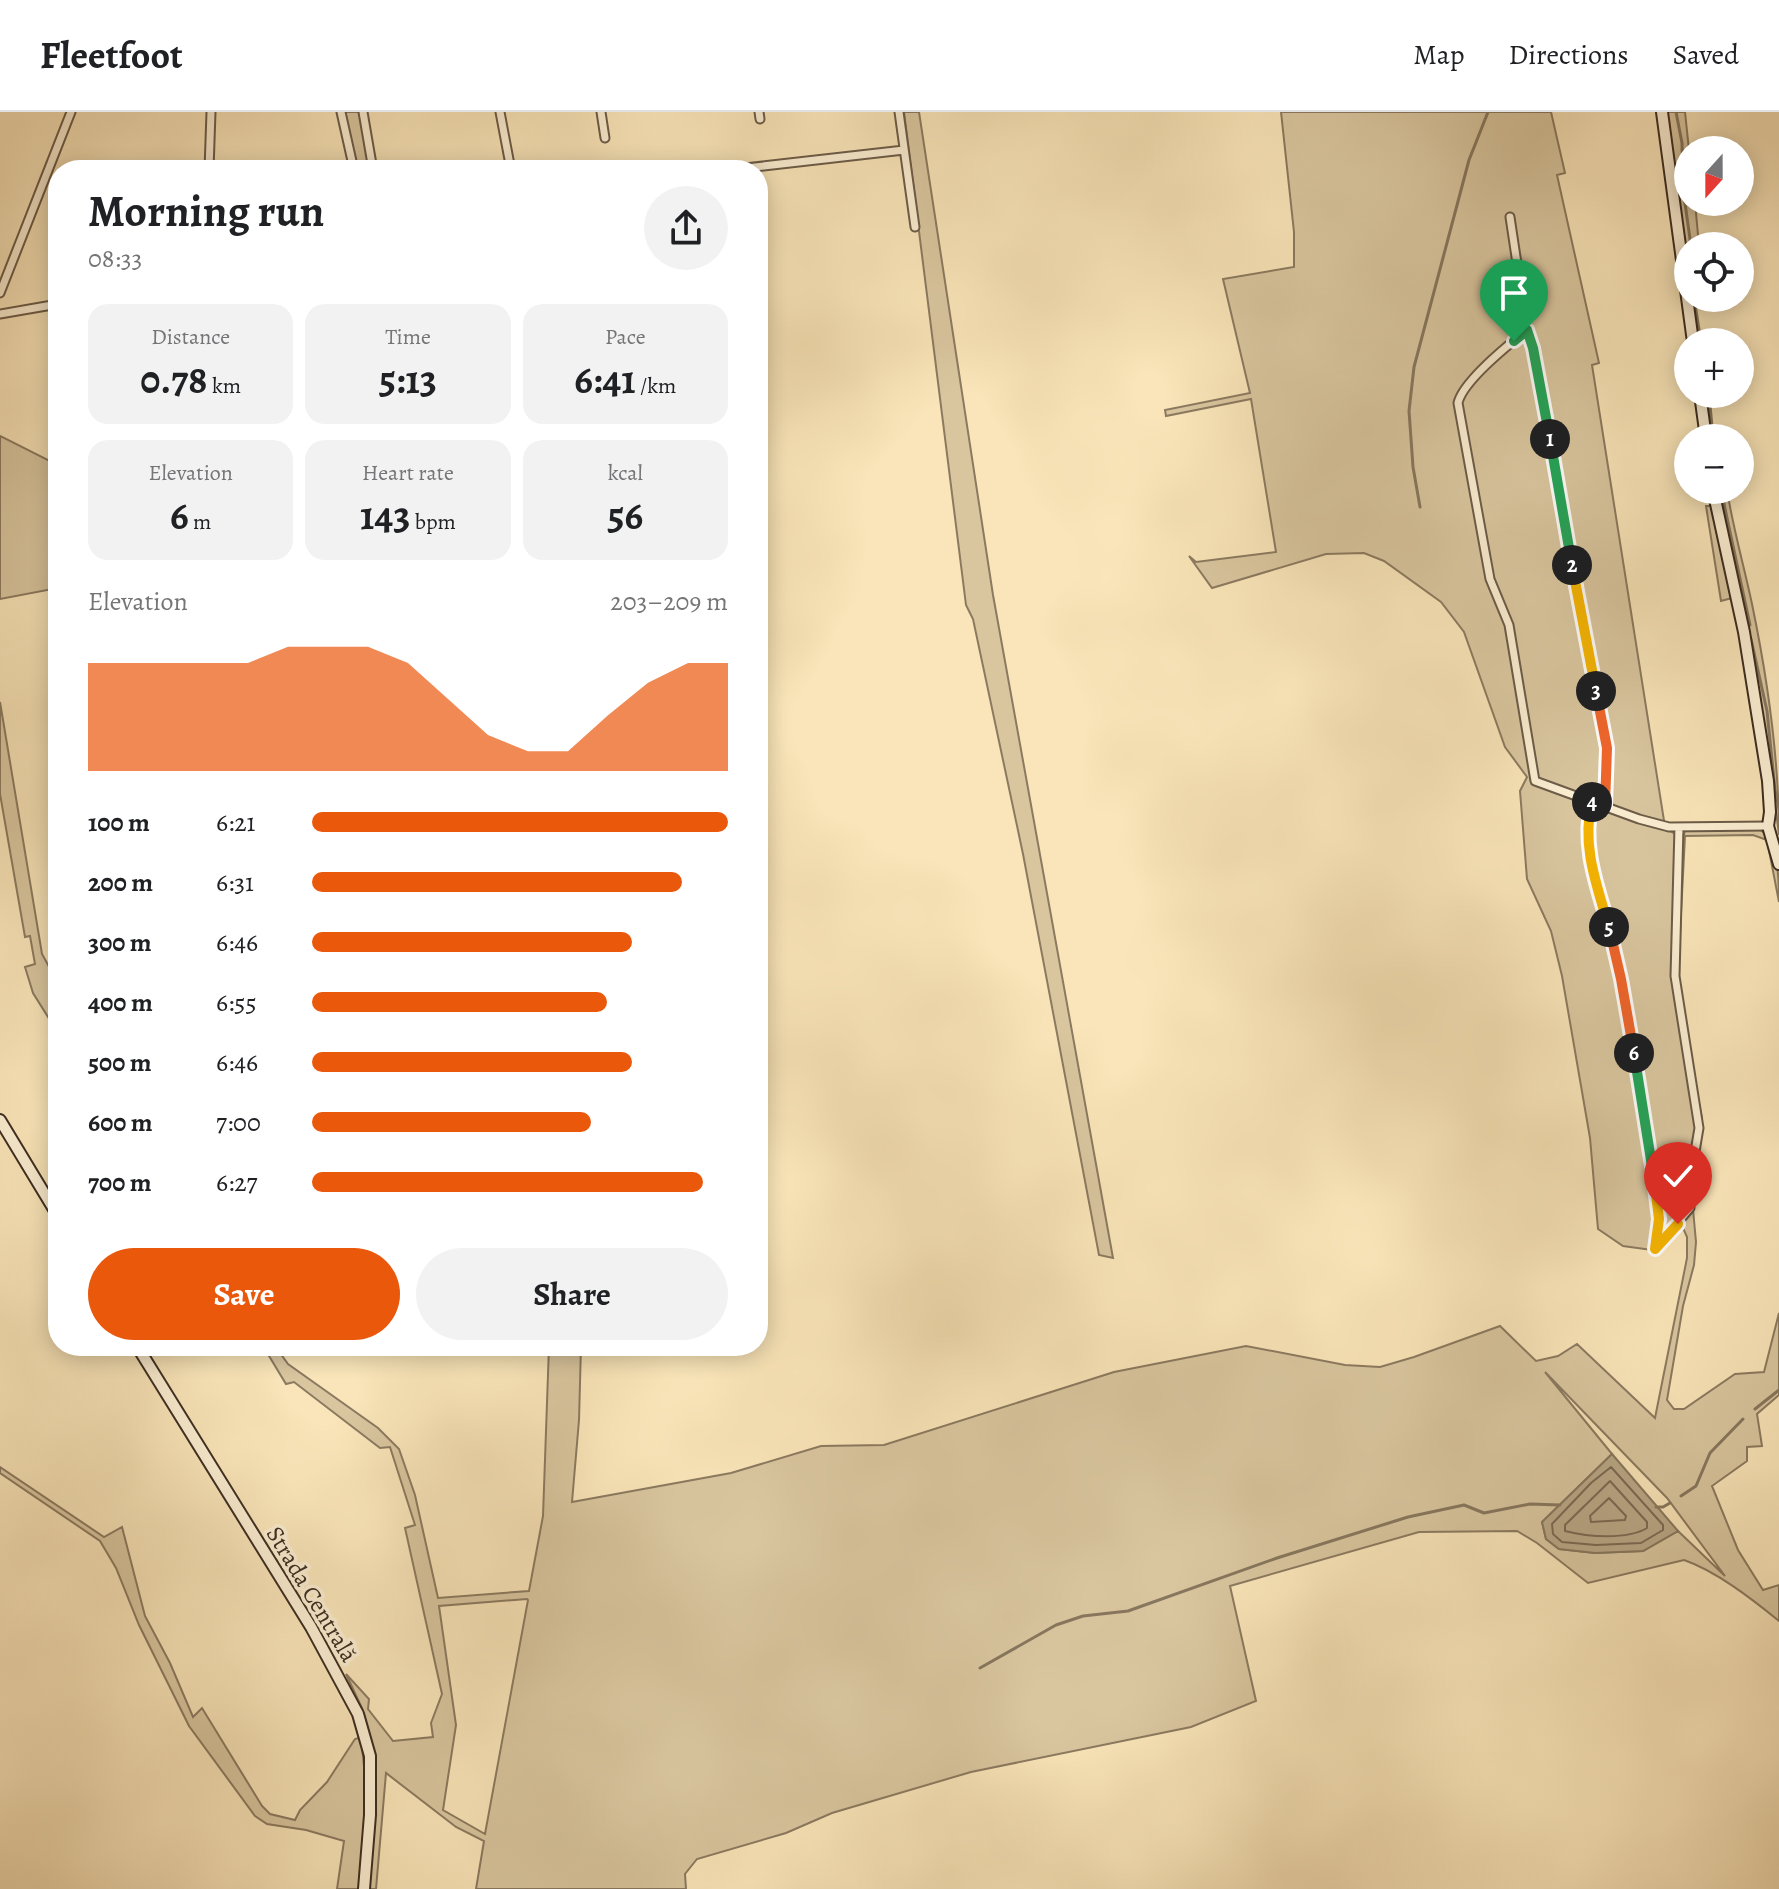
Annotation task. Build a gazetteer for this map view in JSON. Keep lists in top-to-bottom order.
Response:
{
  "streets": {
    "street": ["Strada Centrală"]
  },
  "north": "bottom",
  "page": {
    "header": "Fleetfoot",
    "nav": ["Map", "Directions", "Saved"],
    "map_buttons": ["+", "−"],
    "heading": ["Morning run", "08:33"],
    "stats": [
      ["Distance", "0.78 km"],
      ["Time", "5:13"],
      ["Pace", "6:41 /km"],
      ["Elevation", "6 m"],
      ["Heart rate", "143 bpm"],
      ["kcal", "56"]
    ],
    "pins": [
      "1",
      "2",
      "3",
      "4",
      "5",
      "6"
    ],
    "chart": ["Elevation", "203–209 m"],
    "list": [
      {
        "name": "100 m",
        "note": "6:21"
      },
      {
        "name": "200 m",
        "note": "6:31"
      },
      {
        "name": "300 m",
        "note": "6:46"
      },
      {
        "name": "400 m",
        "note": "6:55"
      },
      {
        "name": "500 m",
        "note": "6:46"
      },
      {
        "name": "600 m",
        "note": "7:00"
      },
      {
        "name": "700 m",
        "note": "6:27"
      }
    ],
    "buttons": ["Save", "Share"]
  }
}
